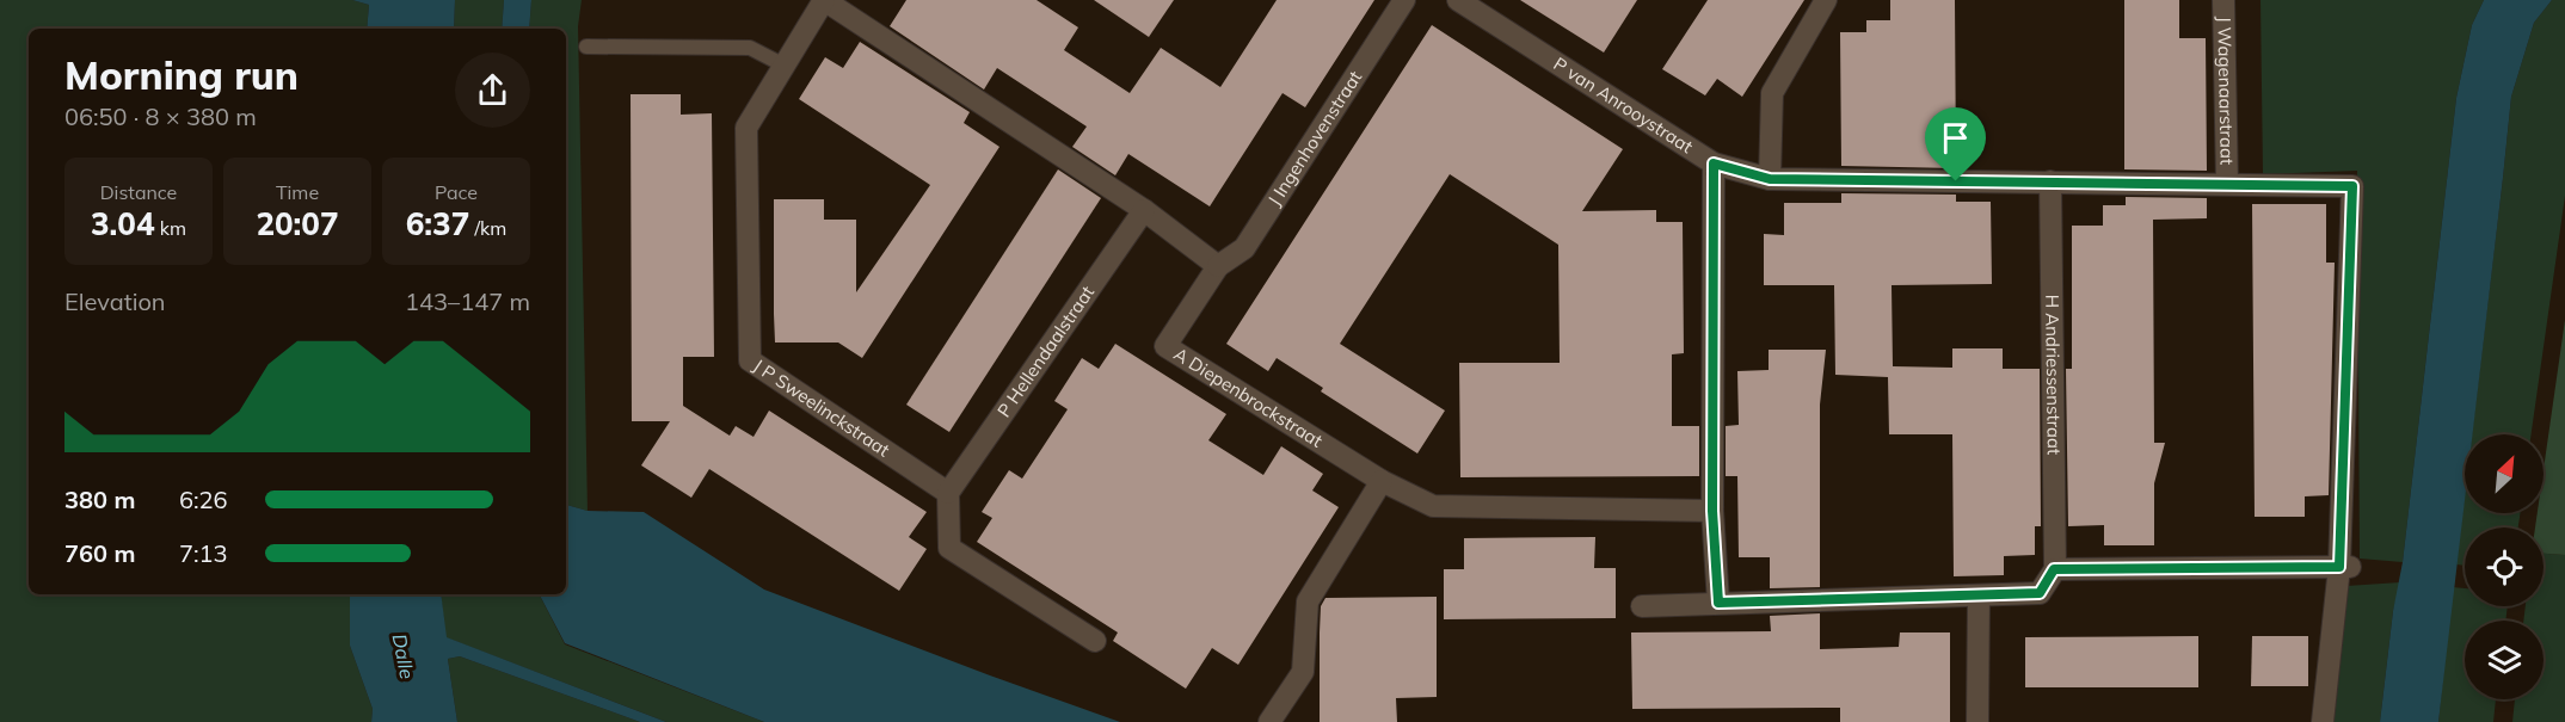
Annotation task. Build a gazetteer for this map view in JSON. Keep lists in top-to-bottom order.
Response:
{
  "streets": {
    "street": [
      "J Wagenaarstraat",
      "P van Anrooystraat",
      "J Ingenhovenstraat",
      "P Hellendaalstraat",
      "H Andriessenstraat",
      "A Diepenbrockstraat",
      "J P Sweelinckstraat"
    ]
  },
  "crossings": [
    ["J Wagenaarstraat", "P van Anrooystraat"],
    ["P van Anrooystraat", "H Andriessenstraat"],
    ["J Ingenhovenstraat", "A Diepenbrockstraat"],
    ["P Hellendaalstraat", "J P Sweelinckstraat"]
  ],
  "water": ["Dalle"],
  "north": "top right",
  "page": {
    "heading": ["Morning run", "06:50 · 8 × 380 m"],
    "stats": [
      ["Distance", "3.04 km"],
      ["Time", "20:07"],
      ["Pace", "6:37 /km"]
    ],
    "chart": ["Elevation", "143–147 m"],
    "list": [
      {
        "name": "380 m",
        "note": "6:26"
      },
      {
        "name": "760 m",
        "note": "7:13"
      }
    ]
  }
}
